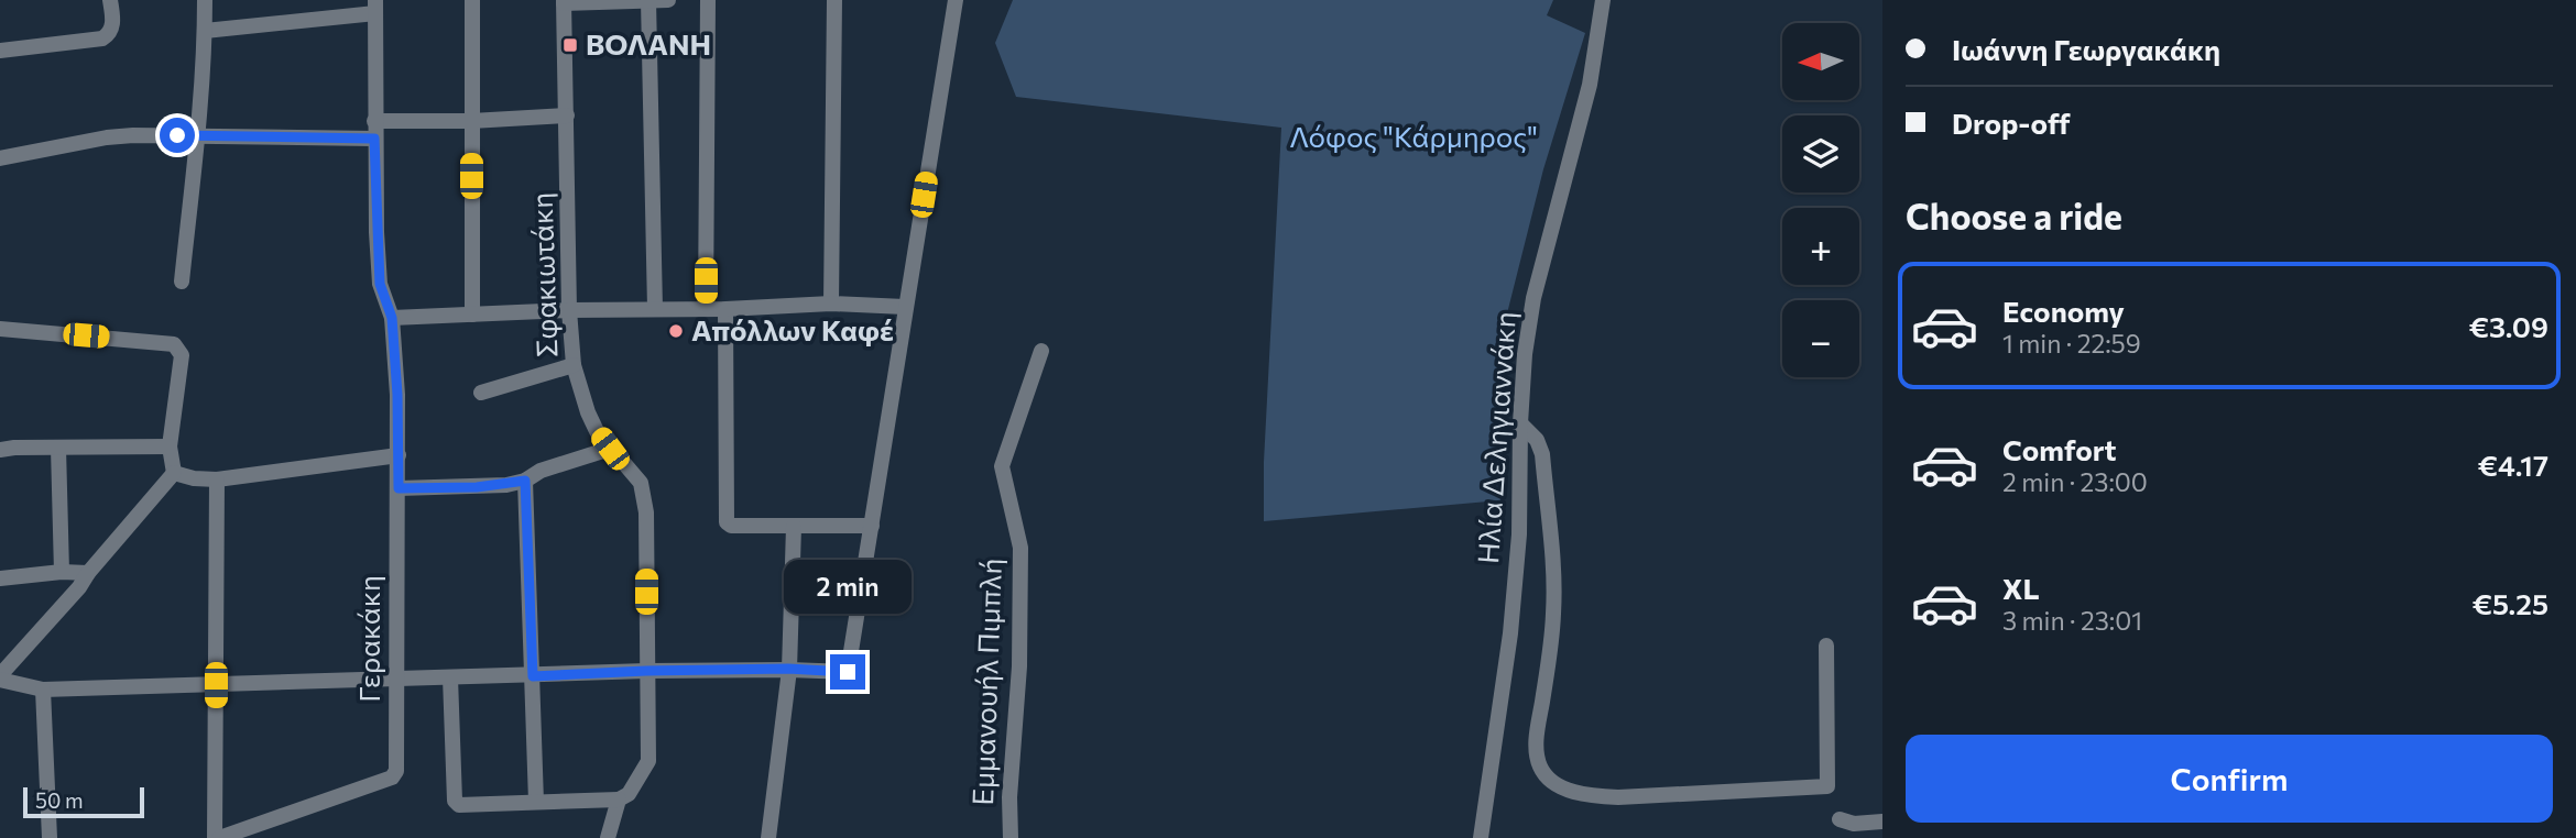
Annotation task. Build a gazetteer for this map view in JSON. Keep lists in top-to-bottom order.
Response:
{
  "streets": {
    "street": [
      "Σφακιωτάκη",
      "Ηλία Δεληγιαννάκη",
      "Γερακάκη",
      "Εµµανουήλ Πιµπλή"
    ]
  },
  "parks": ["Λόφος \"Κάρμηρος\""],
  "places": {
    "transit": ["ΒΟΛΑΝΗ"],
    "other": ["Απόλλων Καφέ"]
  },
  "scale_bar": "50 m",
  "north": "left",
  "page": {
    "banner": ["Ιωάννη Γεωργακάκη", "Drop-off"],
    "map_buttons": ["+", "−"],
    "heading": "Choose a ride",
    "list": [
      {
        "name": "Economy",
        "note": "1 min · 22:59",
        "value": "€3.09"
      },
      {
        "name": "Comfort",
        "note": "2 min · 23:00",
        "value": "€4.17"
      },
      {
        "name": "XL",
        "note": "3 min · 23:01",
        "value": "€5.25"
      }
    ],
    "bubble": "2 min",
    "buttons": "Confirm",
    "scale": "50 m"
  }
}
